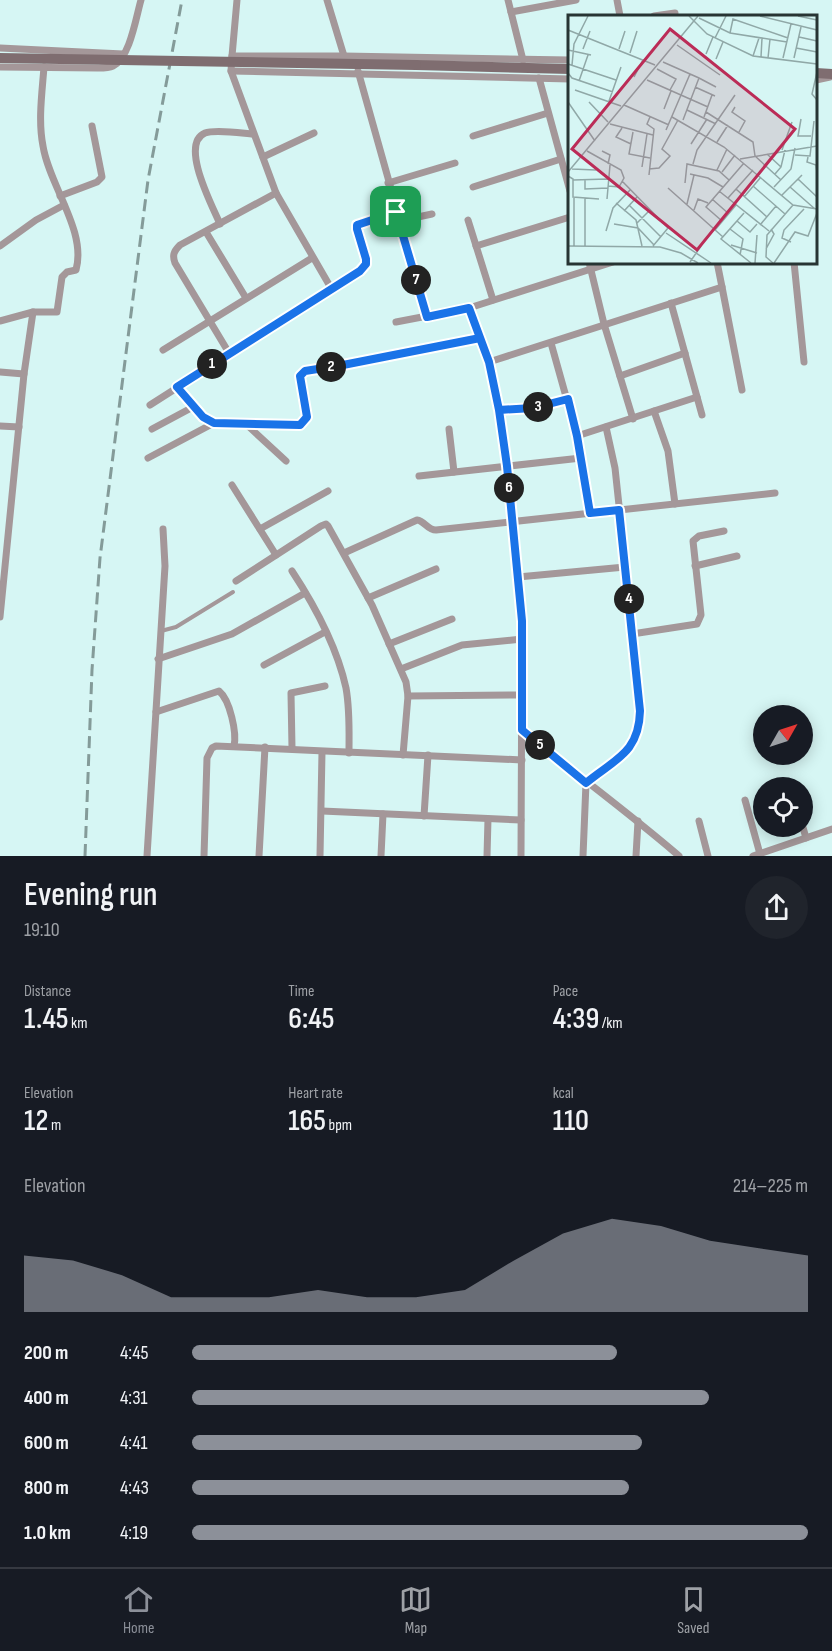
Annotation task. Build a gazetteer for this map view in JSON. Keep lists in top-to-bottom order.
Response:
{
  "north": "top right",
  "page": {
    "pins": [
      "7",
      "1",
      "2",
      "3",
      "6",
      "4",
      "5"
    ],
    "heading": ["Evening run", "19:10"],
    "stats": [
      ["Distance", "1.45 km"],
      ["Time", "6:45"],
      ["Pace", "4:39 /km"],
      ["Elevation", "12 m"],
      ["Heart rate", "165 bpm"],
      ["kcal", "110"]
    ],
    "chart": ["Elevation", "214–225 m"],
    "list": [
      {
        "name": "200 m",
        "note": "4:45"
      },
      {
        "name": "400 m",
        "note": "4:31"
      },
      {
        "name": "600 m",
        "note": "4:41"
      },
      {
        "name": "800 m",
        "note": "4:43"
      },
      {
        "name": "1.0 km",
        "note": "4:19"
      }
    ],
    "tabs": ["Home", "Map", "Saved"]
  }
}
